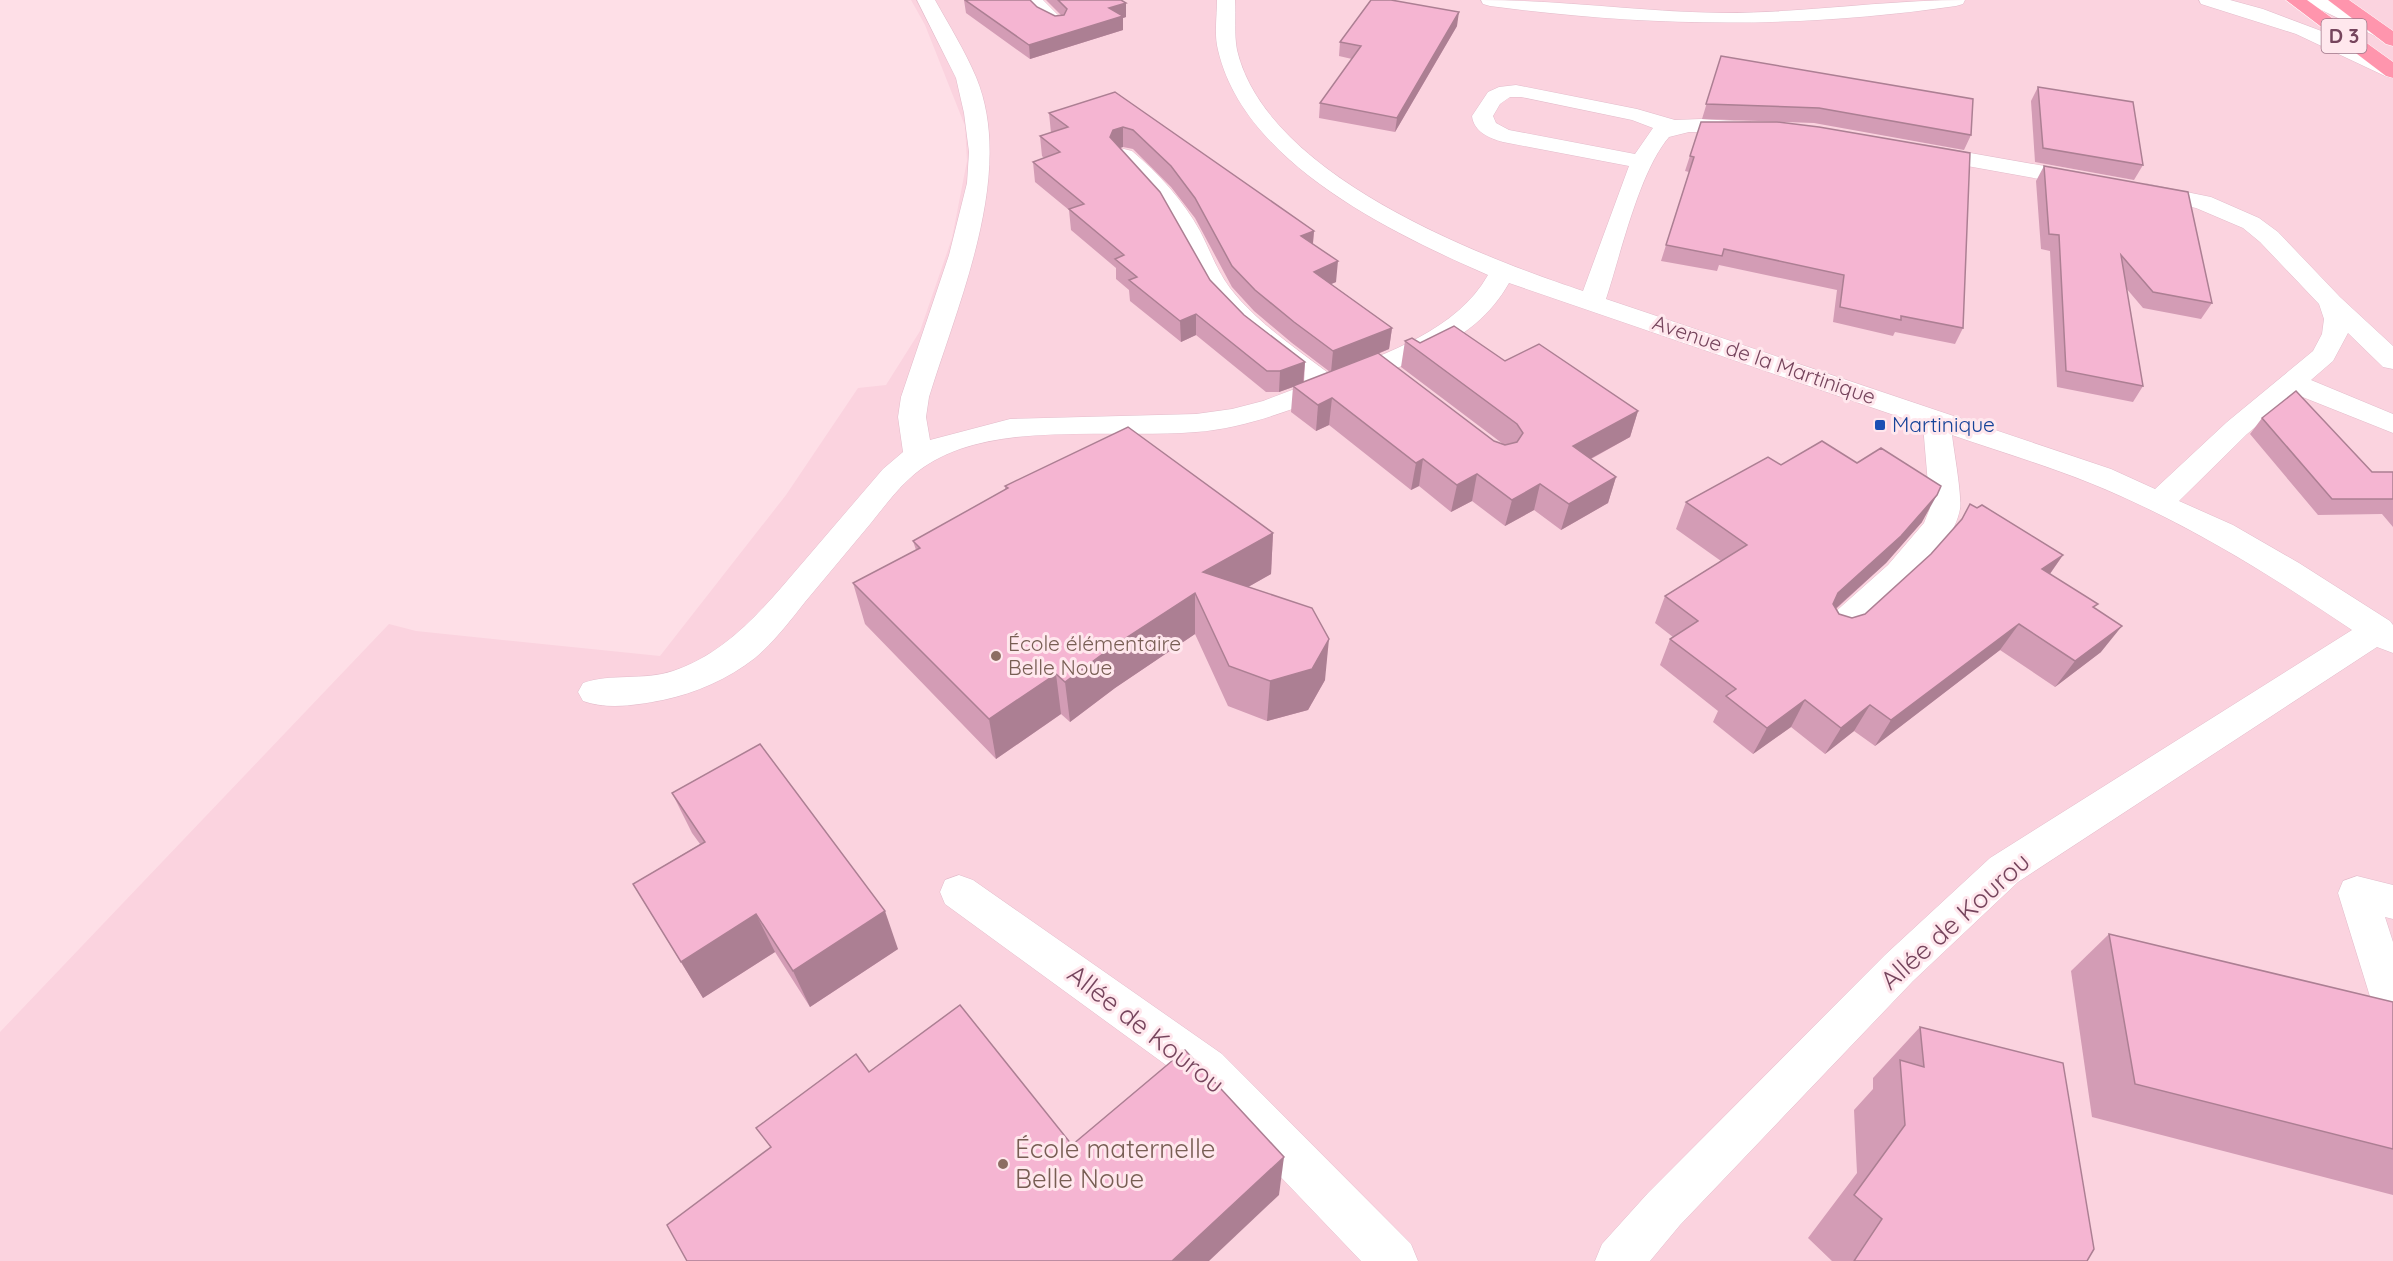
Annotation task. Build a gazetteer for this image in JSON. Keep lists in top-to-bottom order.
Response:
{
  "streets": {
    "main road": ["D 3"],
    "street": ["Avenue de la Martinique", "Allée de Kourou"]
  },
  "crossings": [
    ["Avenue de la Martinique", "Allée de Kourou"]
  ],
  "places": {
    "transit": ["Martinique"],
    "other": ["École élémentaire Belle Noue", "École maternelle Belle Noue"]
  }
}
